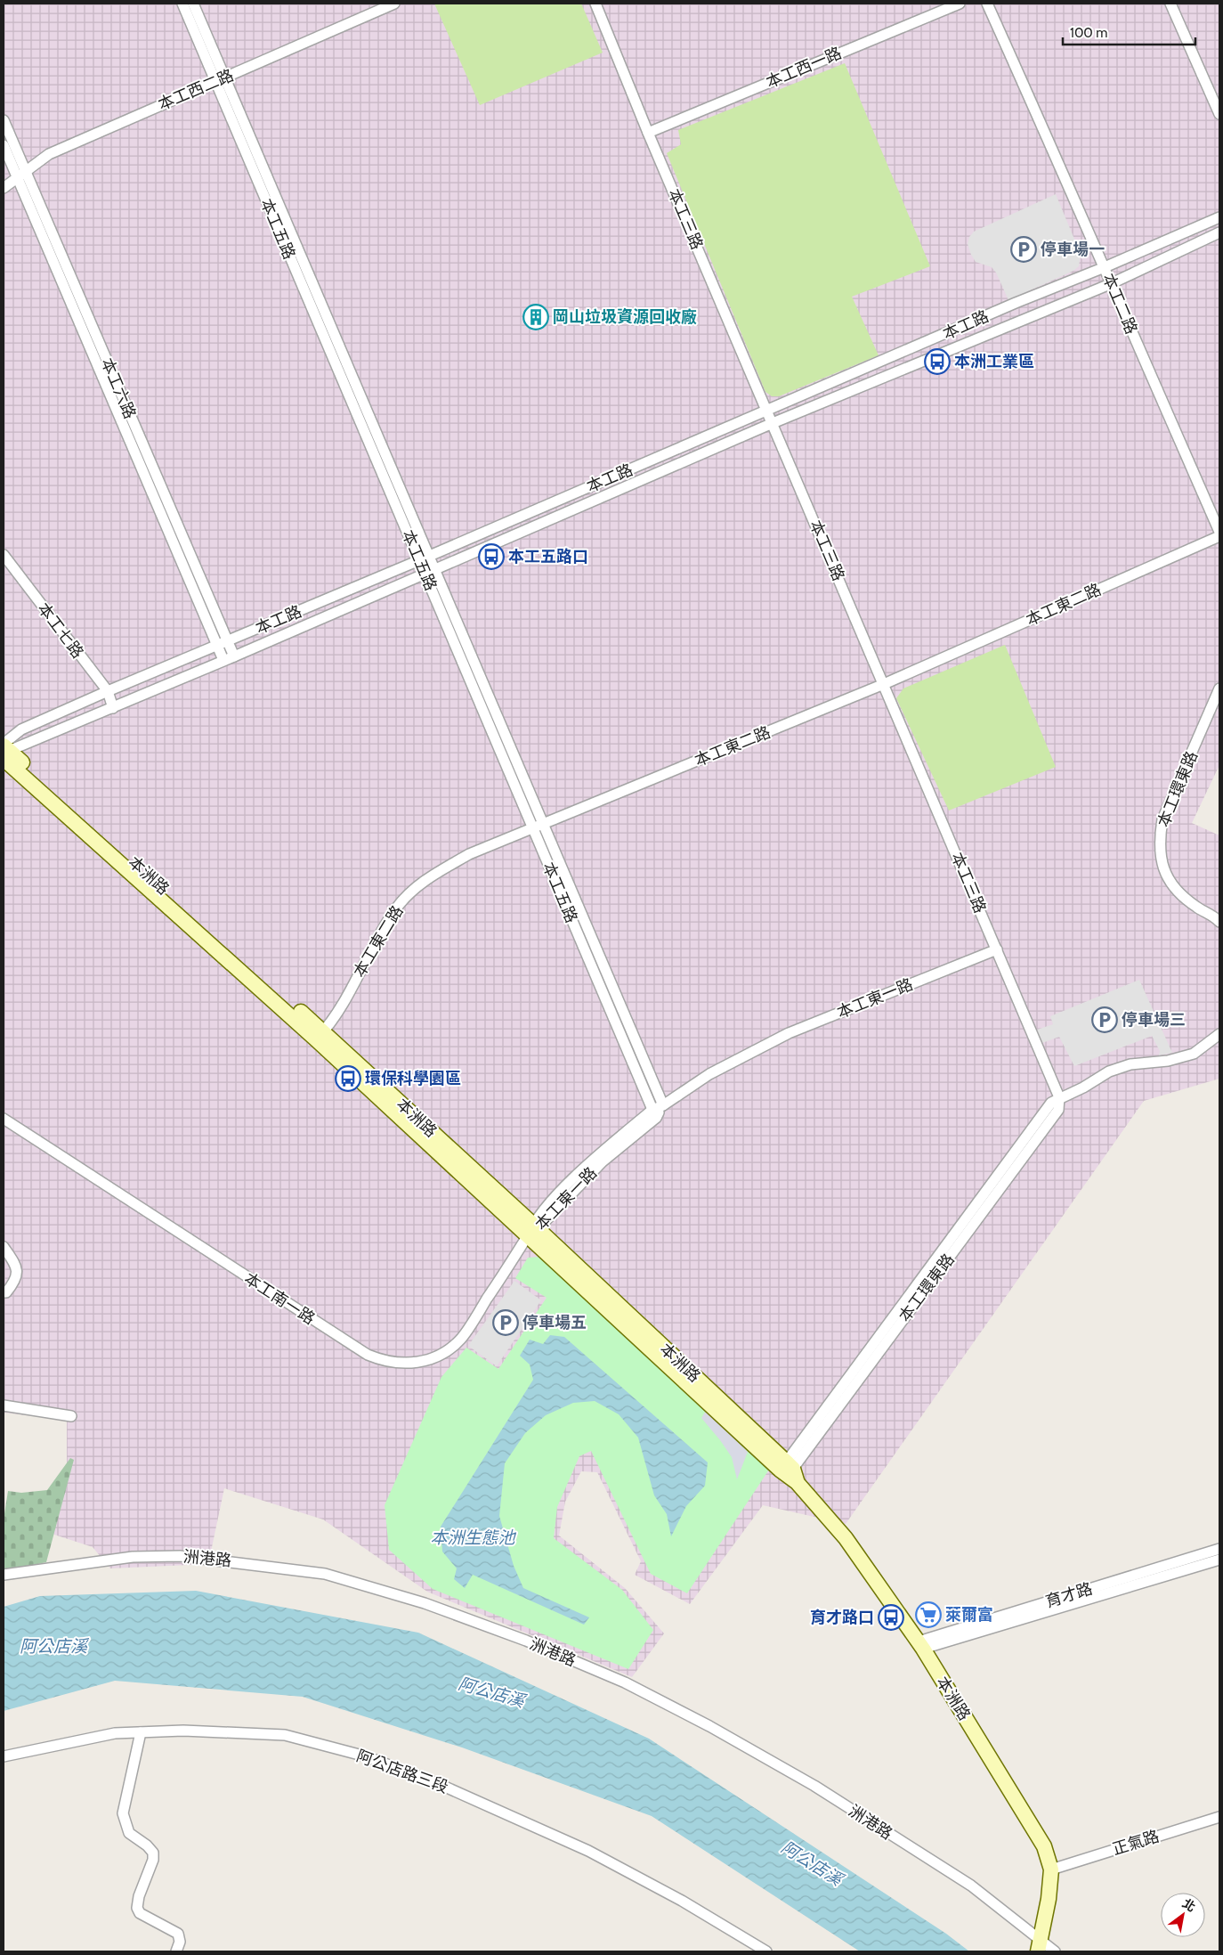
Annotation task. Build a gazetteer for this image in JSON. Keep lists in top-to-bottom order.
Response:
{
  "streets": {
    "main road": ["本洲路"],
    "street": [
      "本工西一路",
      "本工西二路",
      "本工三路",
      "本工五路",
      "本工二路",
      "本工路",
      "本工六路",
      "本工東二路",
      "本工七路",
      "本工環東路",
      "本工東一路",
      "本工南一路",
      "洲港路",
      "育才路",
      "阿公店路三段",
      "正氣路"
    ]
  },
  "crossings": [
    ["本工西一路", "本工三路"],
    ["本工西二路", "本工五路"],
    ["本工西二路", "本工六路"],
    ["本工三路", "本工路"],
    ["本工三路", "本工東二路"],
    ["本工三路", "本工環東路"],
    ["本工三路", "本工東一路"],
    ["本工五路", "本工路"],
    ["本工五路", "本工東二路"],
    ["本工五路", "本工東一路"],
    ["本工二路", "本工路"],
    ["本工路", "本工六路"],
    ["本工路", "本工七路"],
    ["本工路", "本洲路"],
    ["本工東二路", "本洲路"],
    ["本工環東路", "本洲路"],
    ["本洲路", "本工東一路"],
    ["本洲路", "本工南一路"],
    ["本洲路", "洲港路"],
    ["本洲路", "育才路"],
    ["本洲路", "正氣路"],
    ["本工東一路", "本工南一路"]
  ],
  "water": ["本洲生態池", "阿公店溪"],
  "places": {
    "parking": ["停車場一", "停車場三", "停車場五"],
    "building": ["岡山垃圾資源回收廠"],
    "bus stop": [
      "本洲工業區",
      "本工五路口",
      "環保科學園區",
      "育才路口"
    ],
    "supermarket": ["萊爾富"]
  },
  "scale_bar": "100 m",
  "north": "top right"
}
